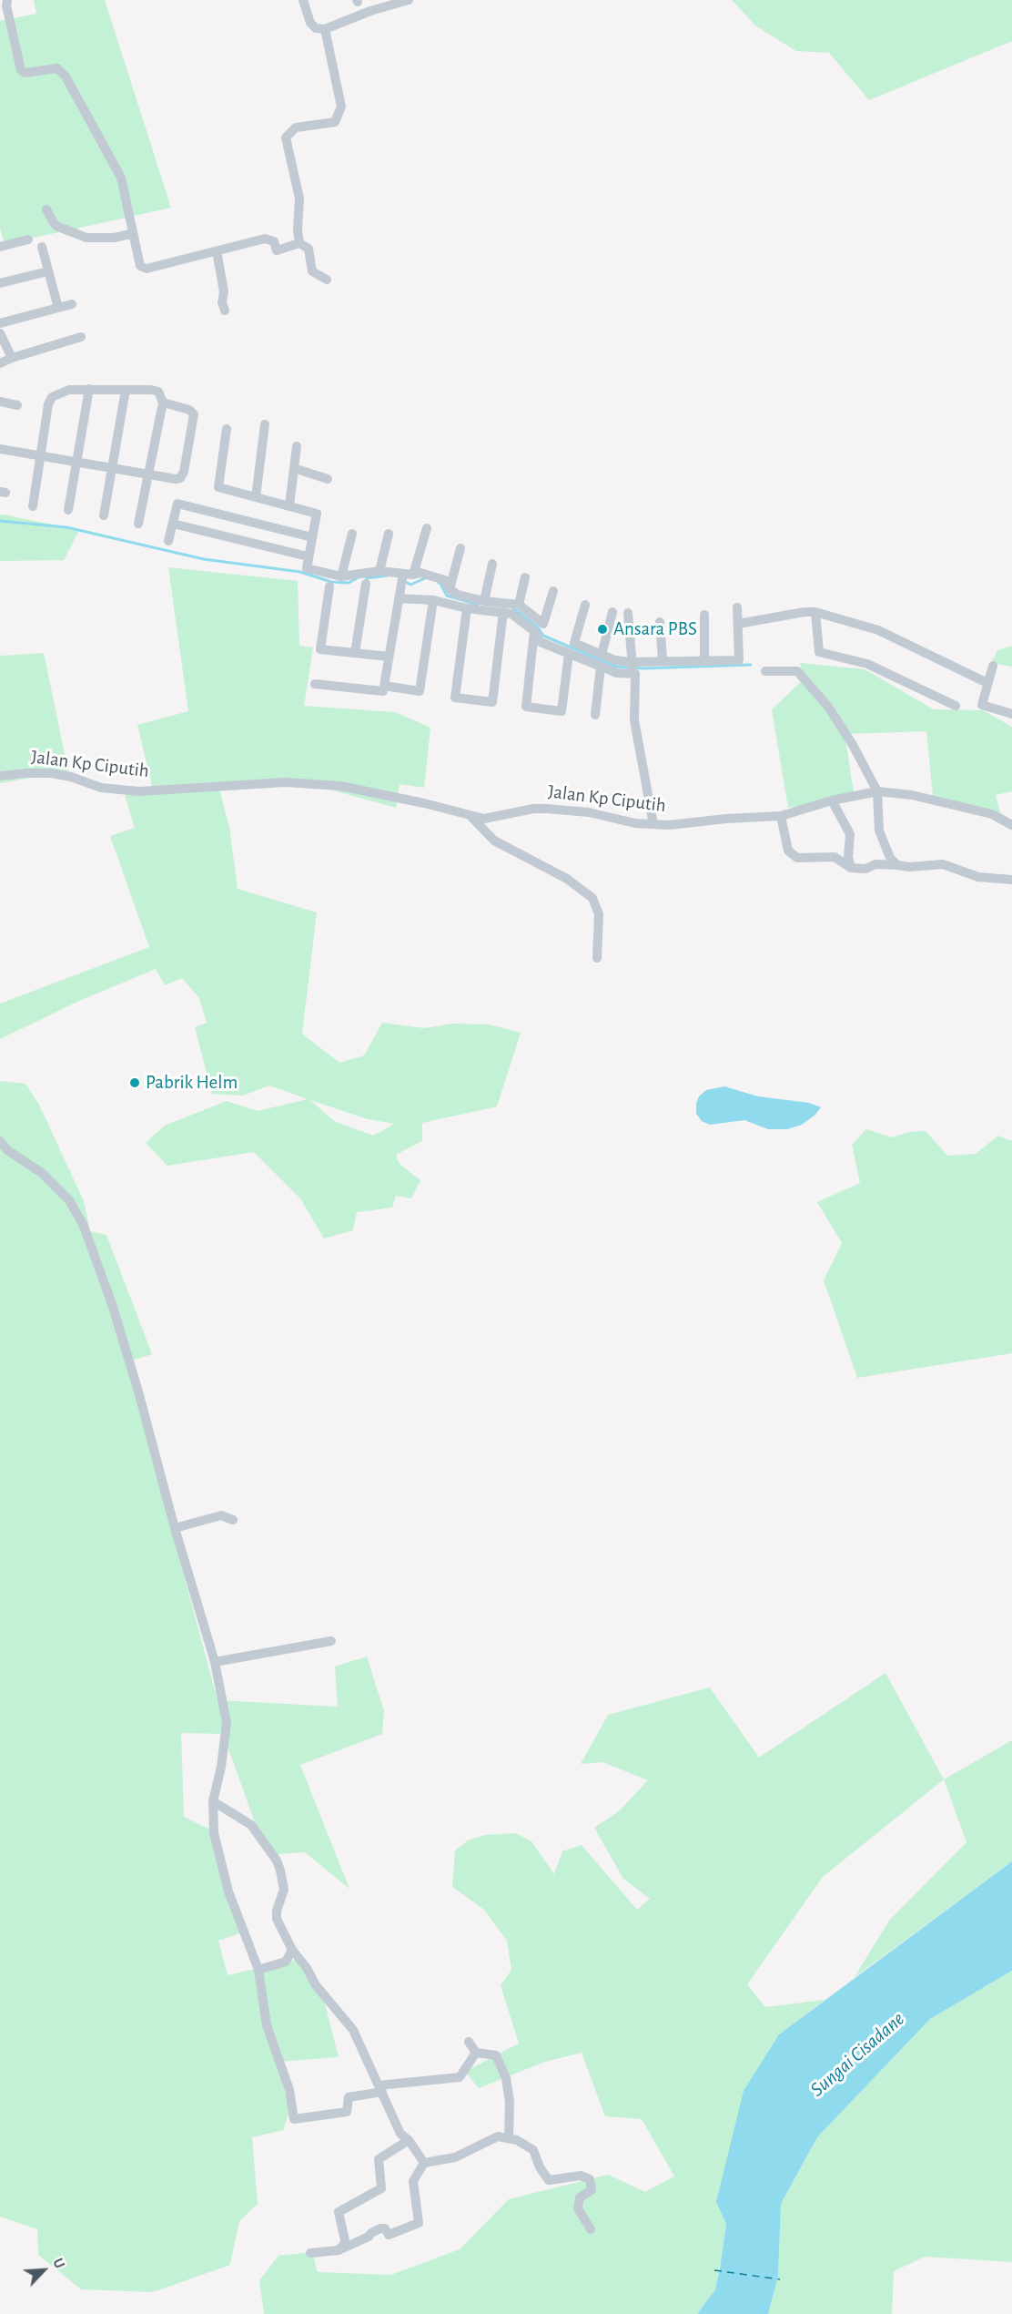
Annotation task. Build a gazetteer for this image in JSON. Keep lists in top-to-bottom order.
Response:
{
  "streets": {
    "street": ["Jalan Kp Ciputih"]
  },
  "water": ["Sungai Cisadane"],
  "places": ["Ansara PBS", "Pabrik Helm"],
  "north": "top right"
}
